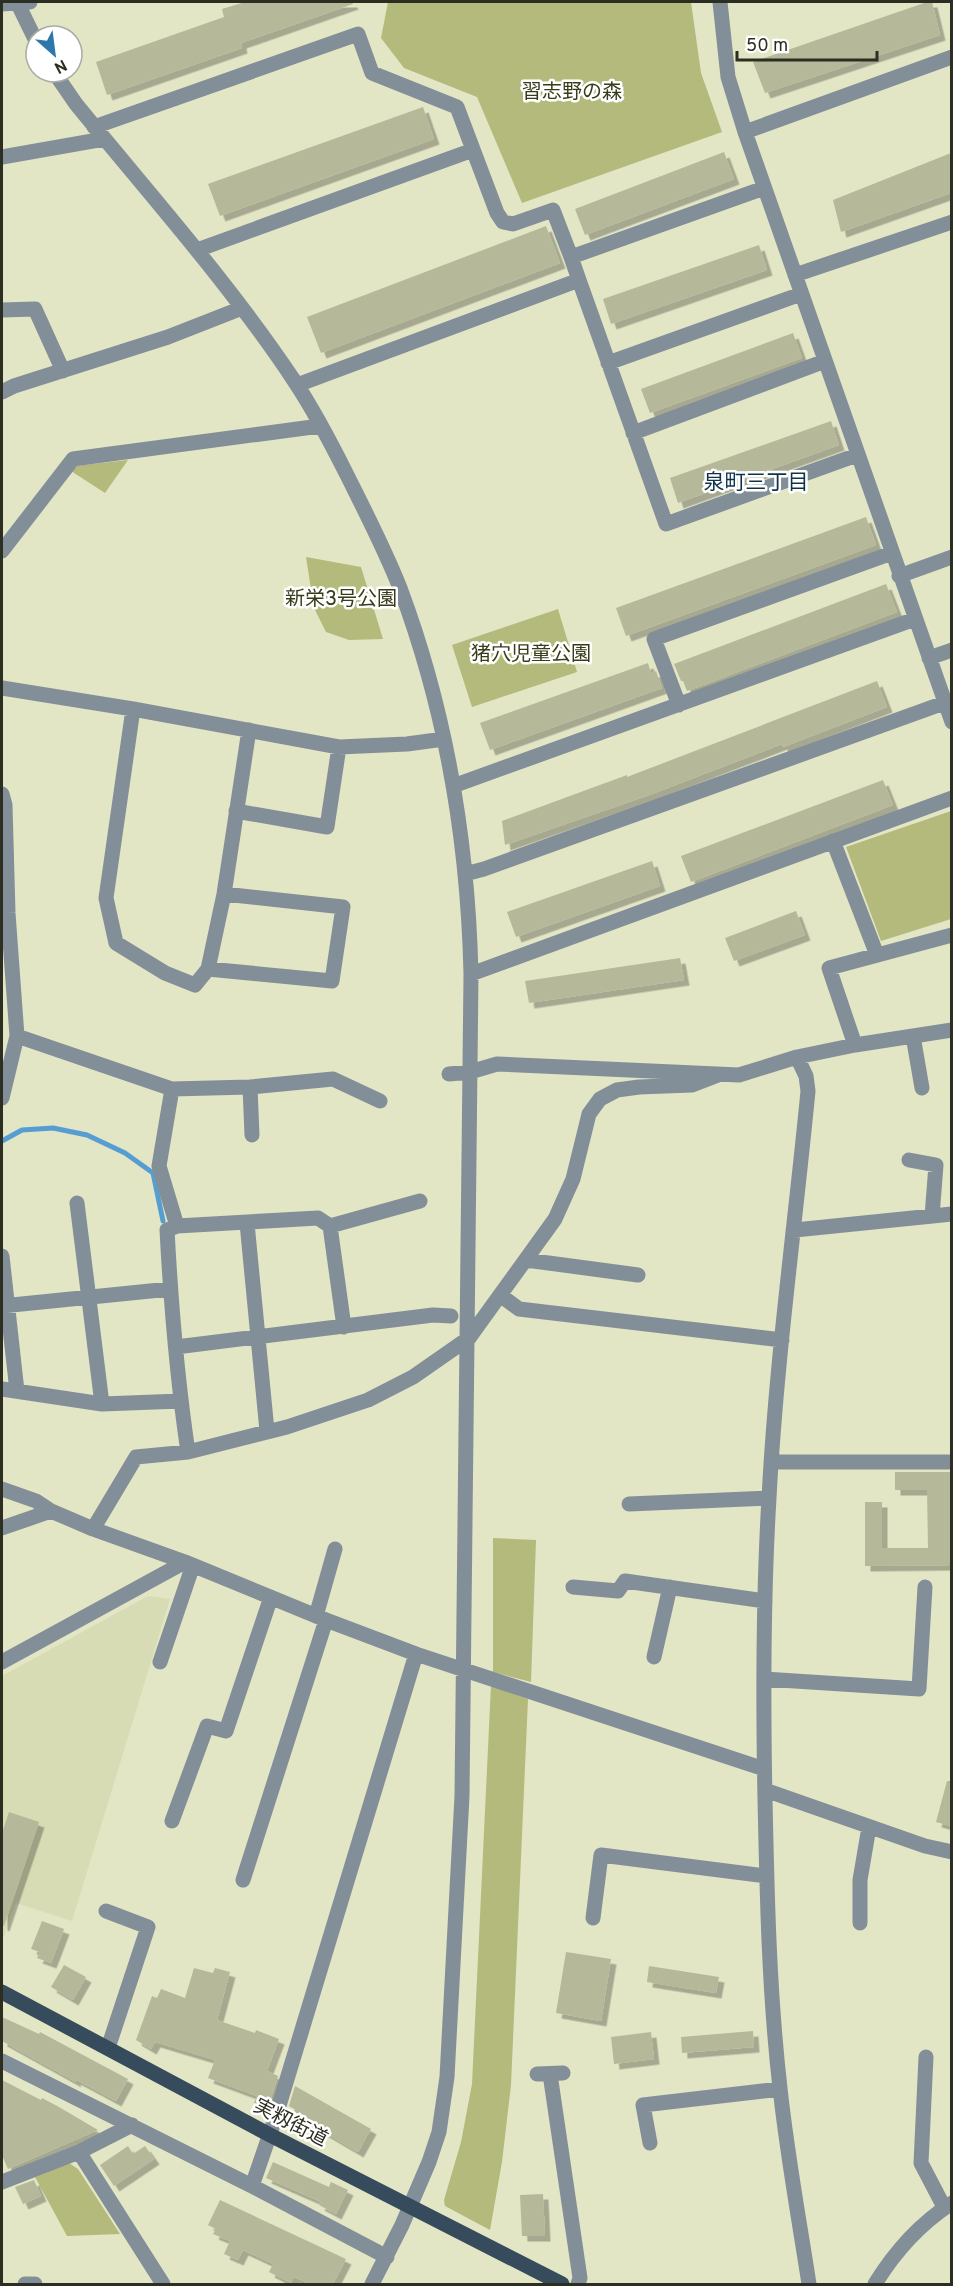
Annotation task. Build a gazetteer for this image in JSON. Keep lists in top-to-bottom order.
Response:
{
  "streets": {
    "main road": ["実籾街道"]
  },
  "districts": ["泉町三丁目"],
  "parks": ["習志野の森", "新栄3号公園", "猪穴児童公園"],
  "scale_bar": "50 m",
  "north": "bottom right"
}
